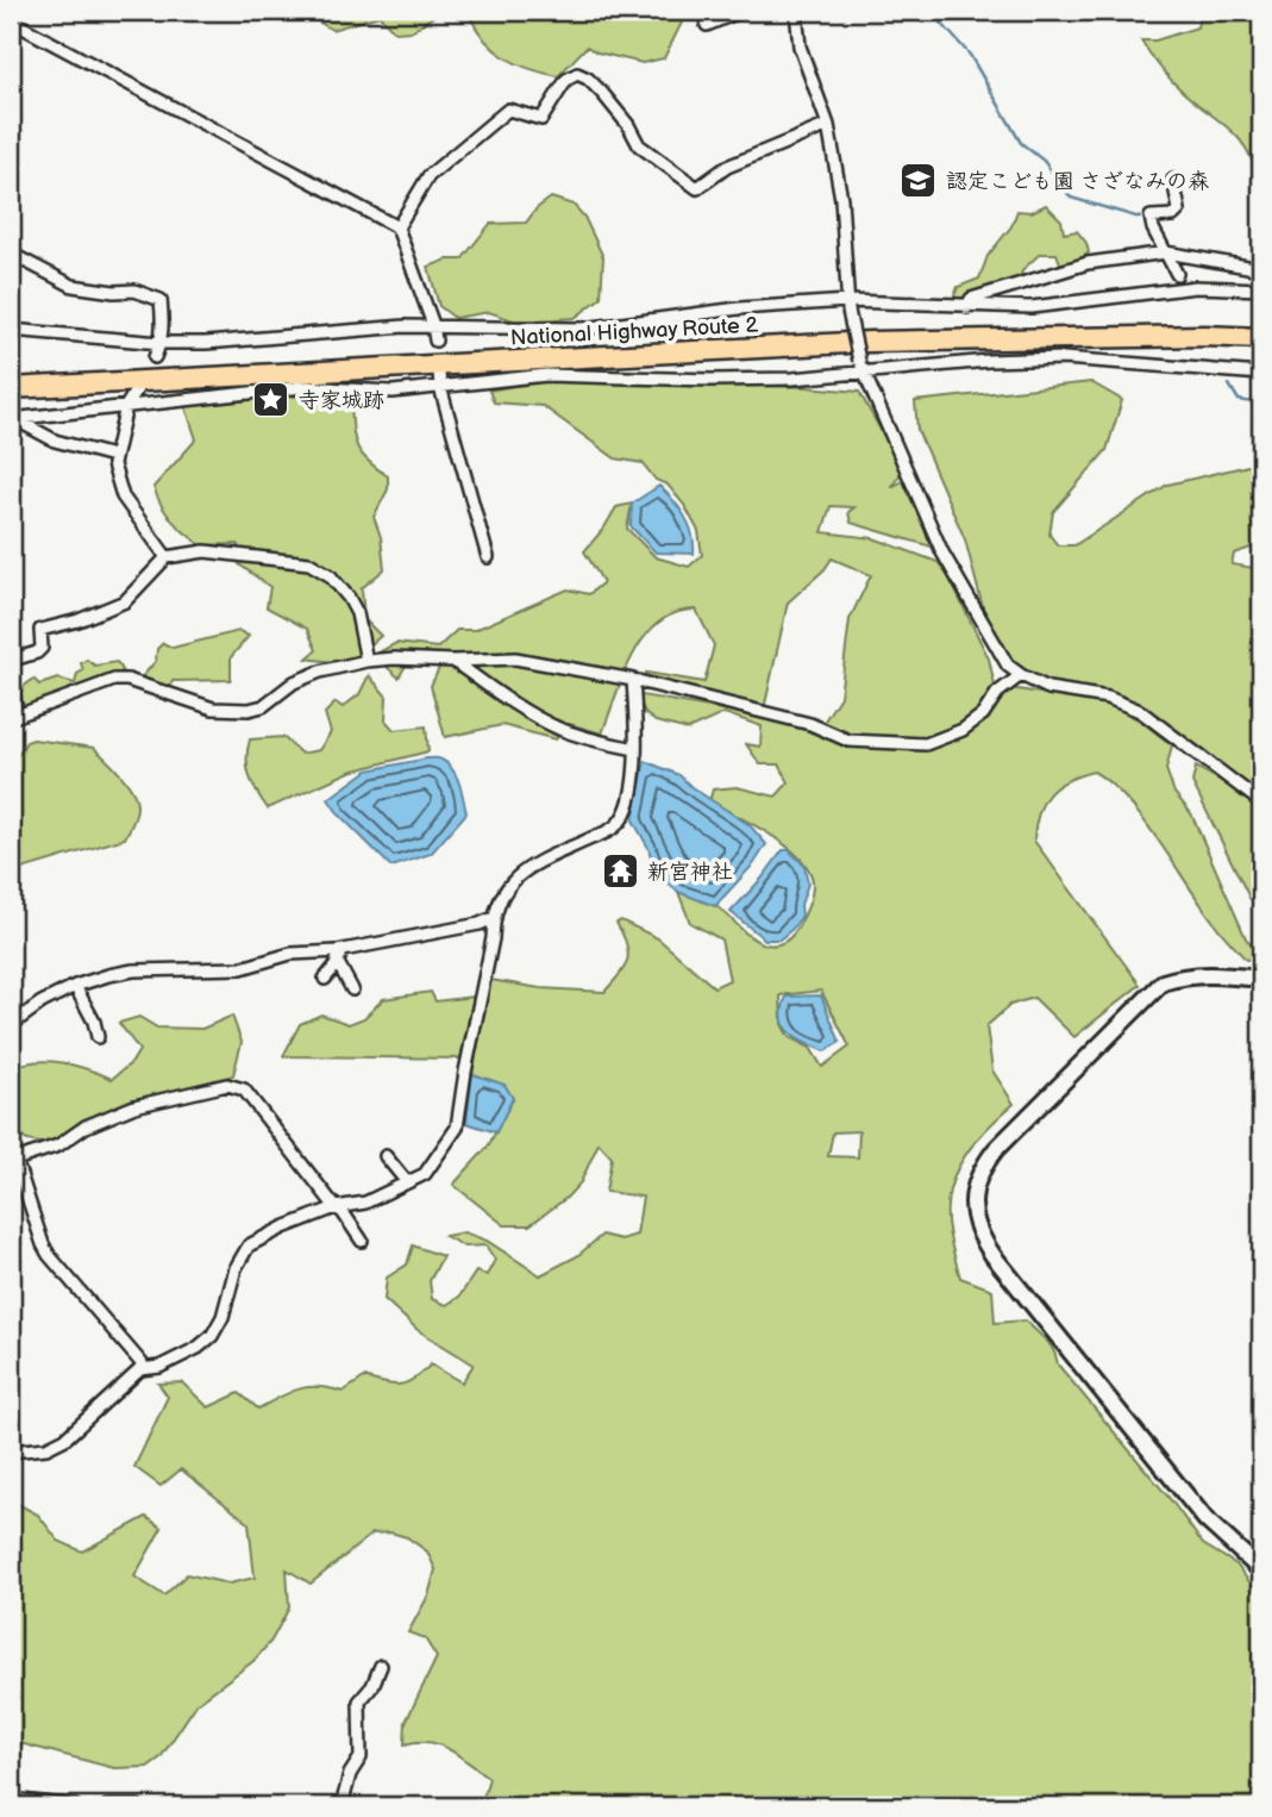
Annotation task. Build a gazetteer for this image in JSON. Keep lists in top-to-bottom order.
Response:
{
  "streets": {
    "highway": ["National Highway Route 2"]
  },
  "places": {
    "school or university": ["認定こども園 さざなみの森"],
    "place": ["寺家城跡"],
    "temple": ["新宮神社"]
  }
}
